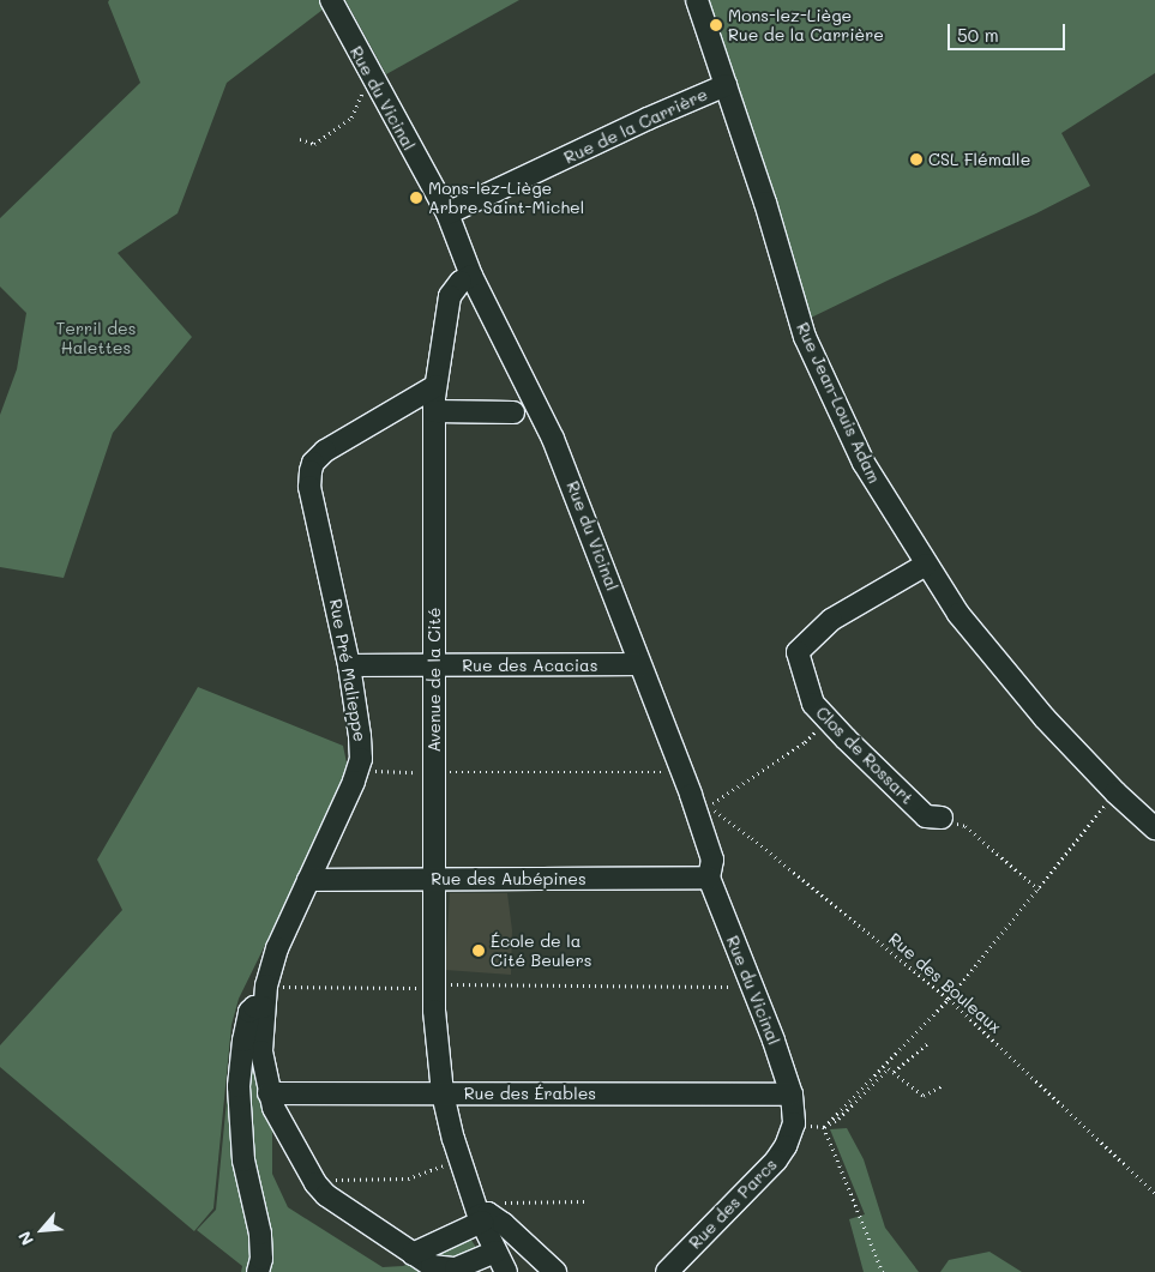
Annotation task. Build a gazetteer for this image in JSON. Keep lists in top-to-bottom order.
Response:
{
  "streets": {
    "street": [
      "Rue du Vicinal",
      "Rue de la Carrière",
      "Rue Jean-Louis Adam",
      "Rue des Acacias",
      "Rue Pré Malieppe",
      "Avenue de la Cité",
      "Clos de Rossart",
      "Rue des Aubépines",
      "Rue des Érables",
      "Rue des Parcs"
    ],
    "path": ["Rue des Bouleaux"]
  },
  "crossings": [
    ["Rue du Vicinal", "Rue de la Carrière"],
    ["Rue du Vicinal", "Rue des Acacias"],
    ["Rue du Vicinal", "Avenue de la Cité"],
    ["Rue du Vicinal", "Rue des Aubépines"],
    ["Rue du Vicinal", "Rue des Érables"],
    ["Rue du Vicinal", "Rue des Parcs"],
    ["Rue de la Carrière", "Rue Jean-Louis Adam"],
    ["Rue Jean-Louis Adam", "Clos de Rossart"],
    ["Rue des Acacias", "Rue Pré Malieppe"],
    ["Rue des Acacias", "Avenue de la Cité"],
    ["Rue Pré Malieppe", "Avenue de la Cité"],
    ["Rue Pré Malieppe", "Rue des Aubépines"],
    ["Rue Pré Malieppe", "Rue des Érables"],
    ["Avenue de la Cité", "Rue des Aubépines"],
    ["Avenue de la Cité", "Rue des Érables"],
    ["Clos de Rossart", "Rue des Bouleaux"],
    ["Rue des Érables", "Rue des Parcs"]
  ],
  "parks": ["Terril des Halettes"],
  "places": [
    "Mons-lez-Liège Rue de la Carrière",
    "CSL Flémalle",
    "Mons-lez-Liège Arbre Saint-Michel",
    "École de la Cité Beulers"
  ],
  "scale_bar": "50 m",
  "north": "bottom left"
}
